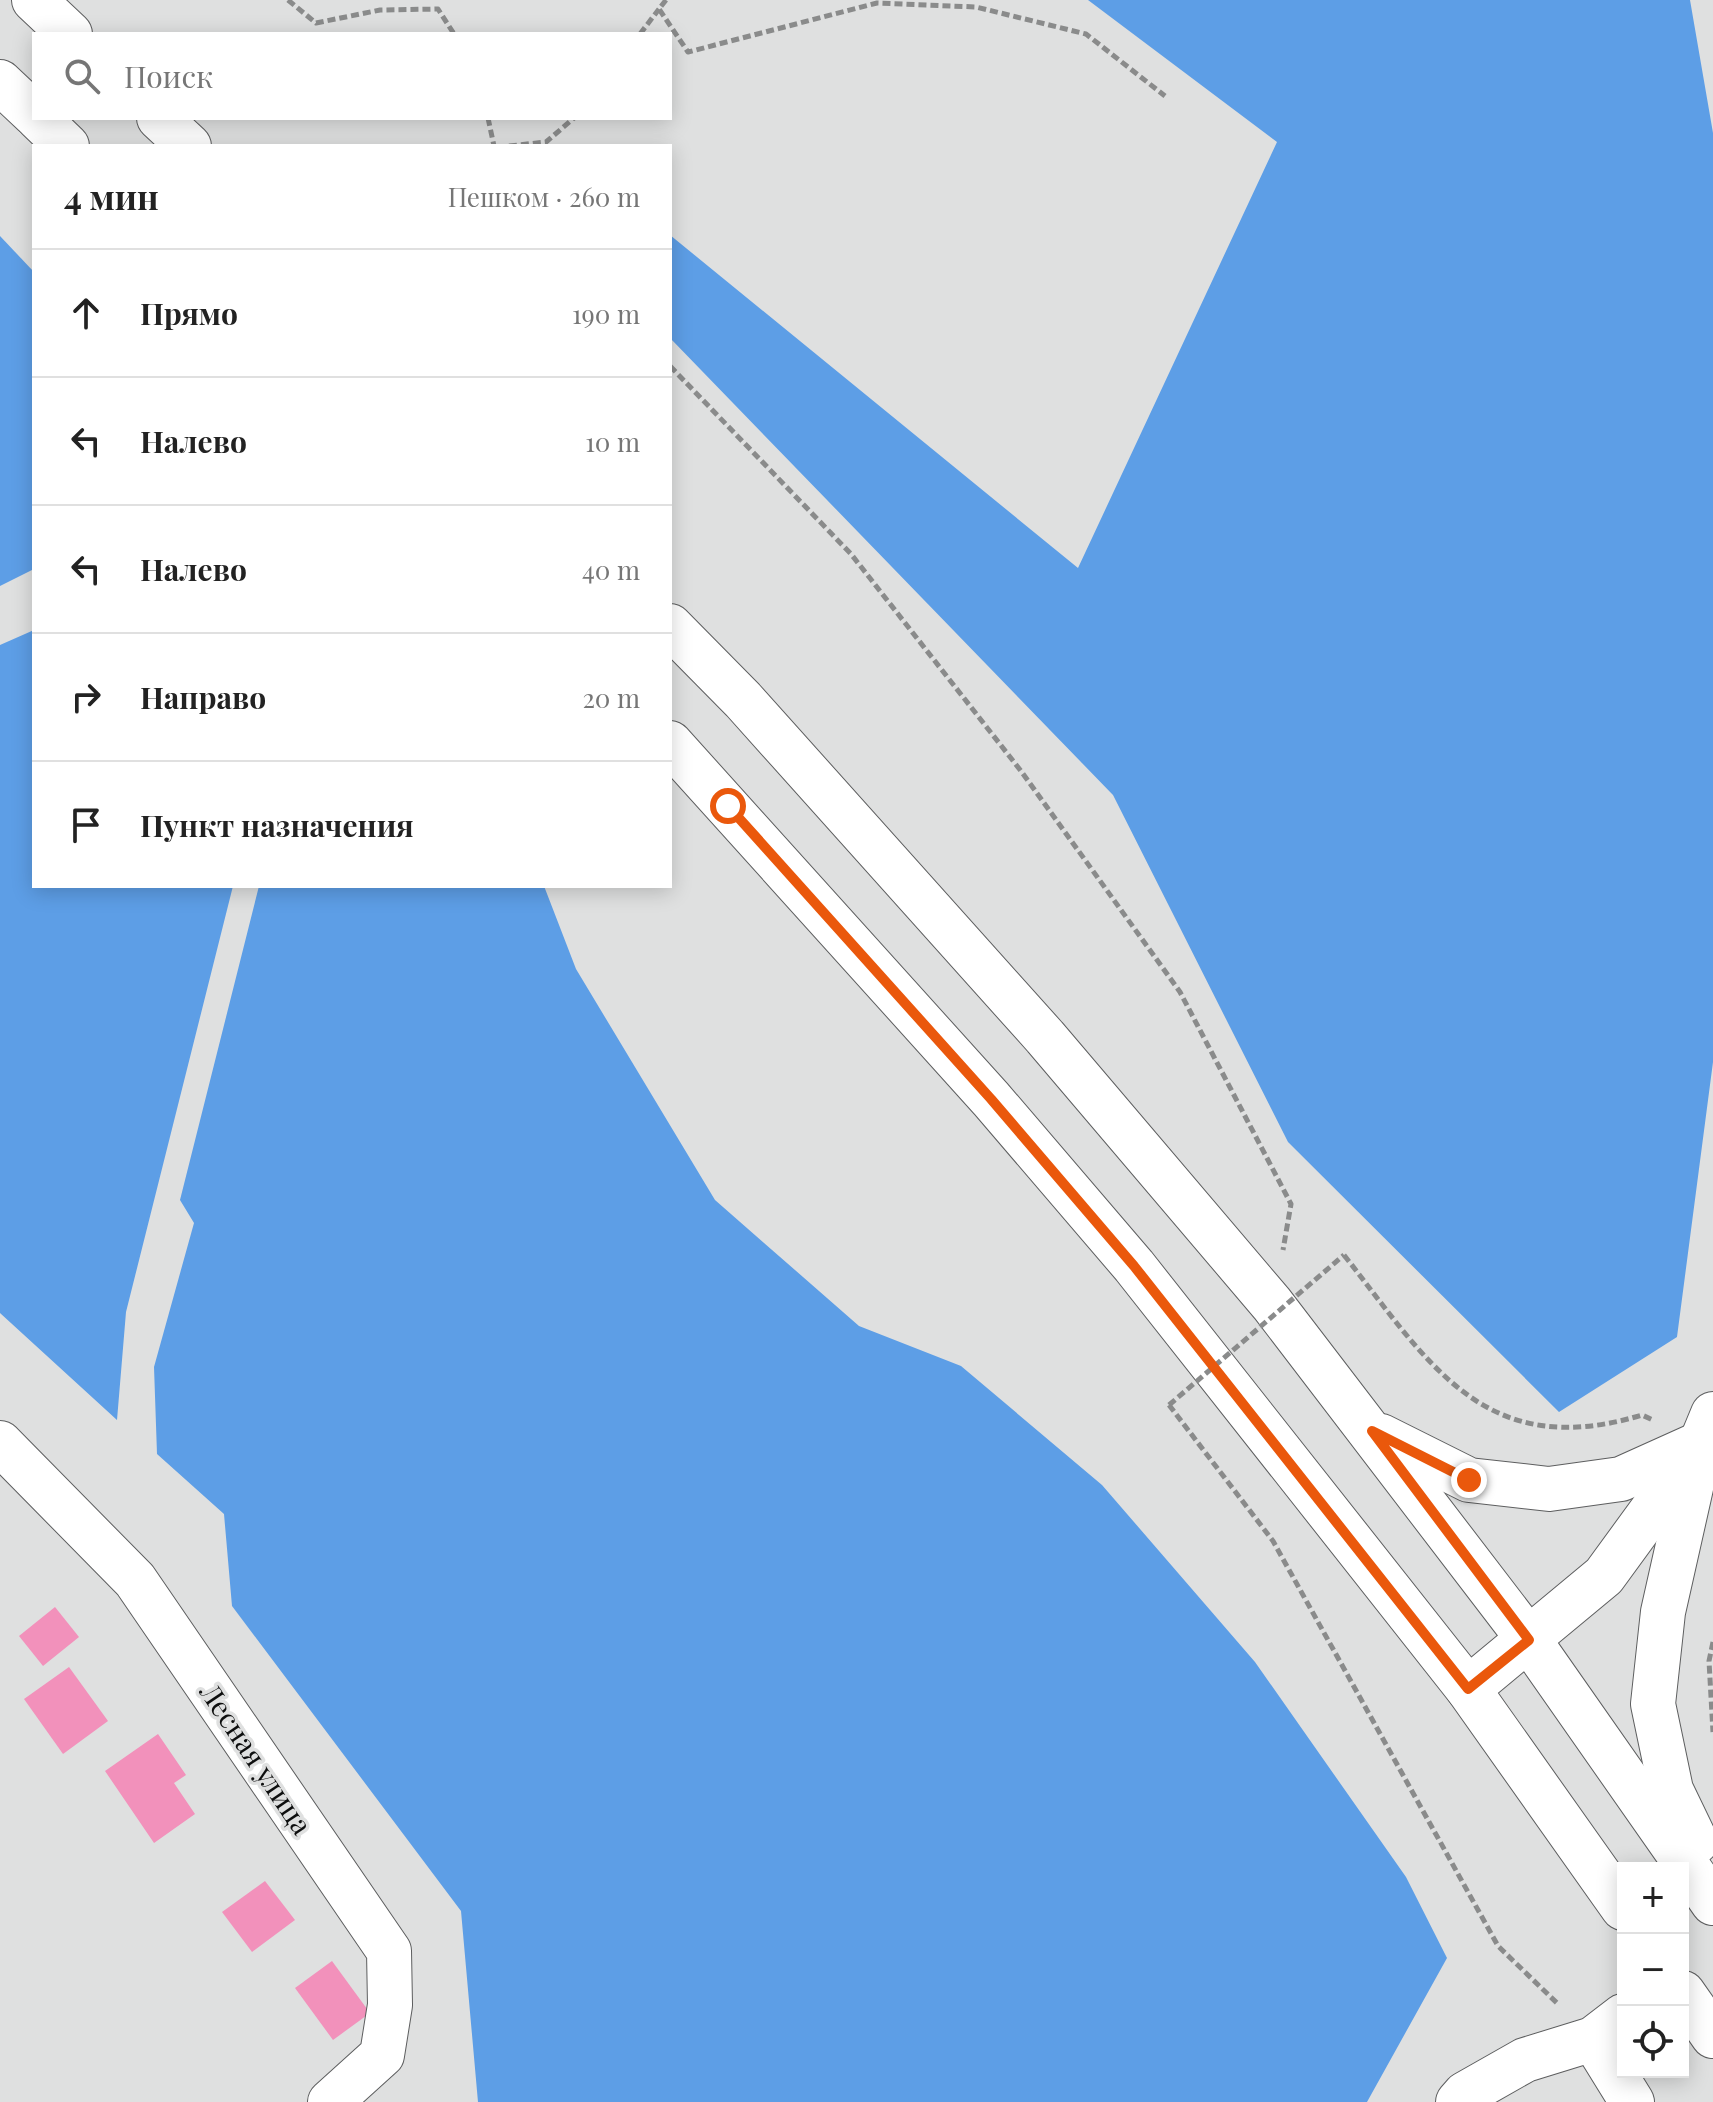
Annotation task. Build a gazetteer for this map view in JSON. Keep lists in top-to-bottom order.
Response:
{
  "streets": {
    "main road": ["Лесная улица"]
  },
  "page": {
    "search": "Поиск",
    "heading": ["4 мин", "Пешком · 260 m"],
    "list": [
      ["Прямо", "190 m"],
      ["Налево", "10 m"],
      ["Налево", "40 m"],
      ["Направо", "20 m"],
      "Пункт назначения"
    ],
    "map_buttons": ["+", "−"]
  }
}
